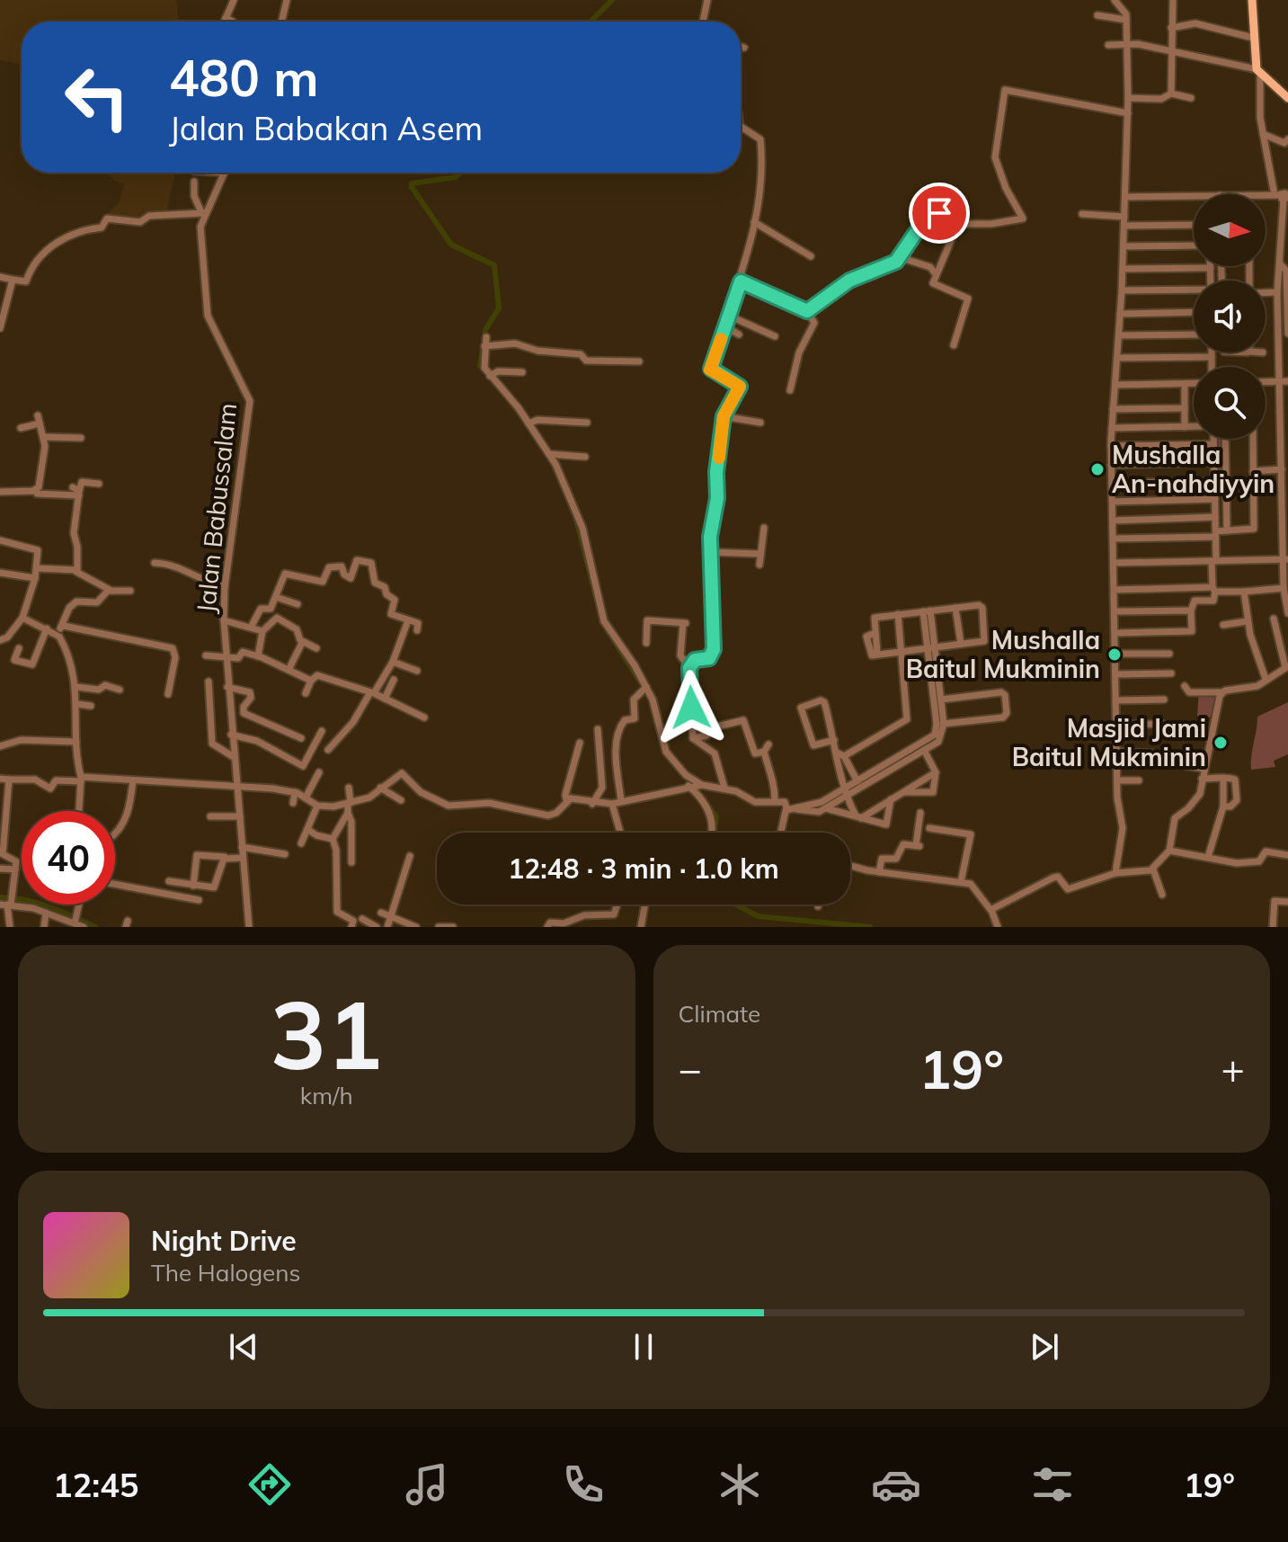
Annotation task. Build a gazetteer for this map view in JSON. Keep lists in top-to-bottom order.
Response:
{
  "streets": {
    "street": ["Jalan Babussalam"]
  },
  "places": ["Mushalla An-nahdiyyin", "Mushalla Baitul Mukminin", "Masjid Jami Baitul Mukminin"],
  "north": "right",
  "page": {
    "turn": ["480 m", "Jalan Babakan Asem"],
    "limit": "40",
    "trip": "12:48 · 3 min · 1.0 km",
    "tile": [
      ["31", "km/h"],
      "Climate"
    ],
    "heat": ["−", "19°", "+"],
    "song": ["Night Drive", "The Halogens"],
    "tabs": ["12:45", "19°"]
  }
}
